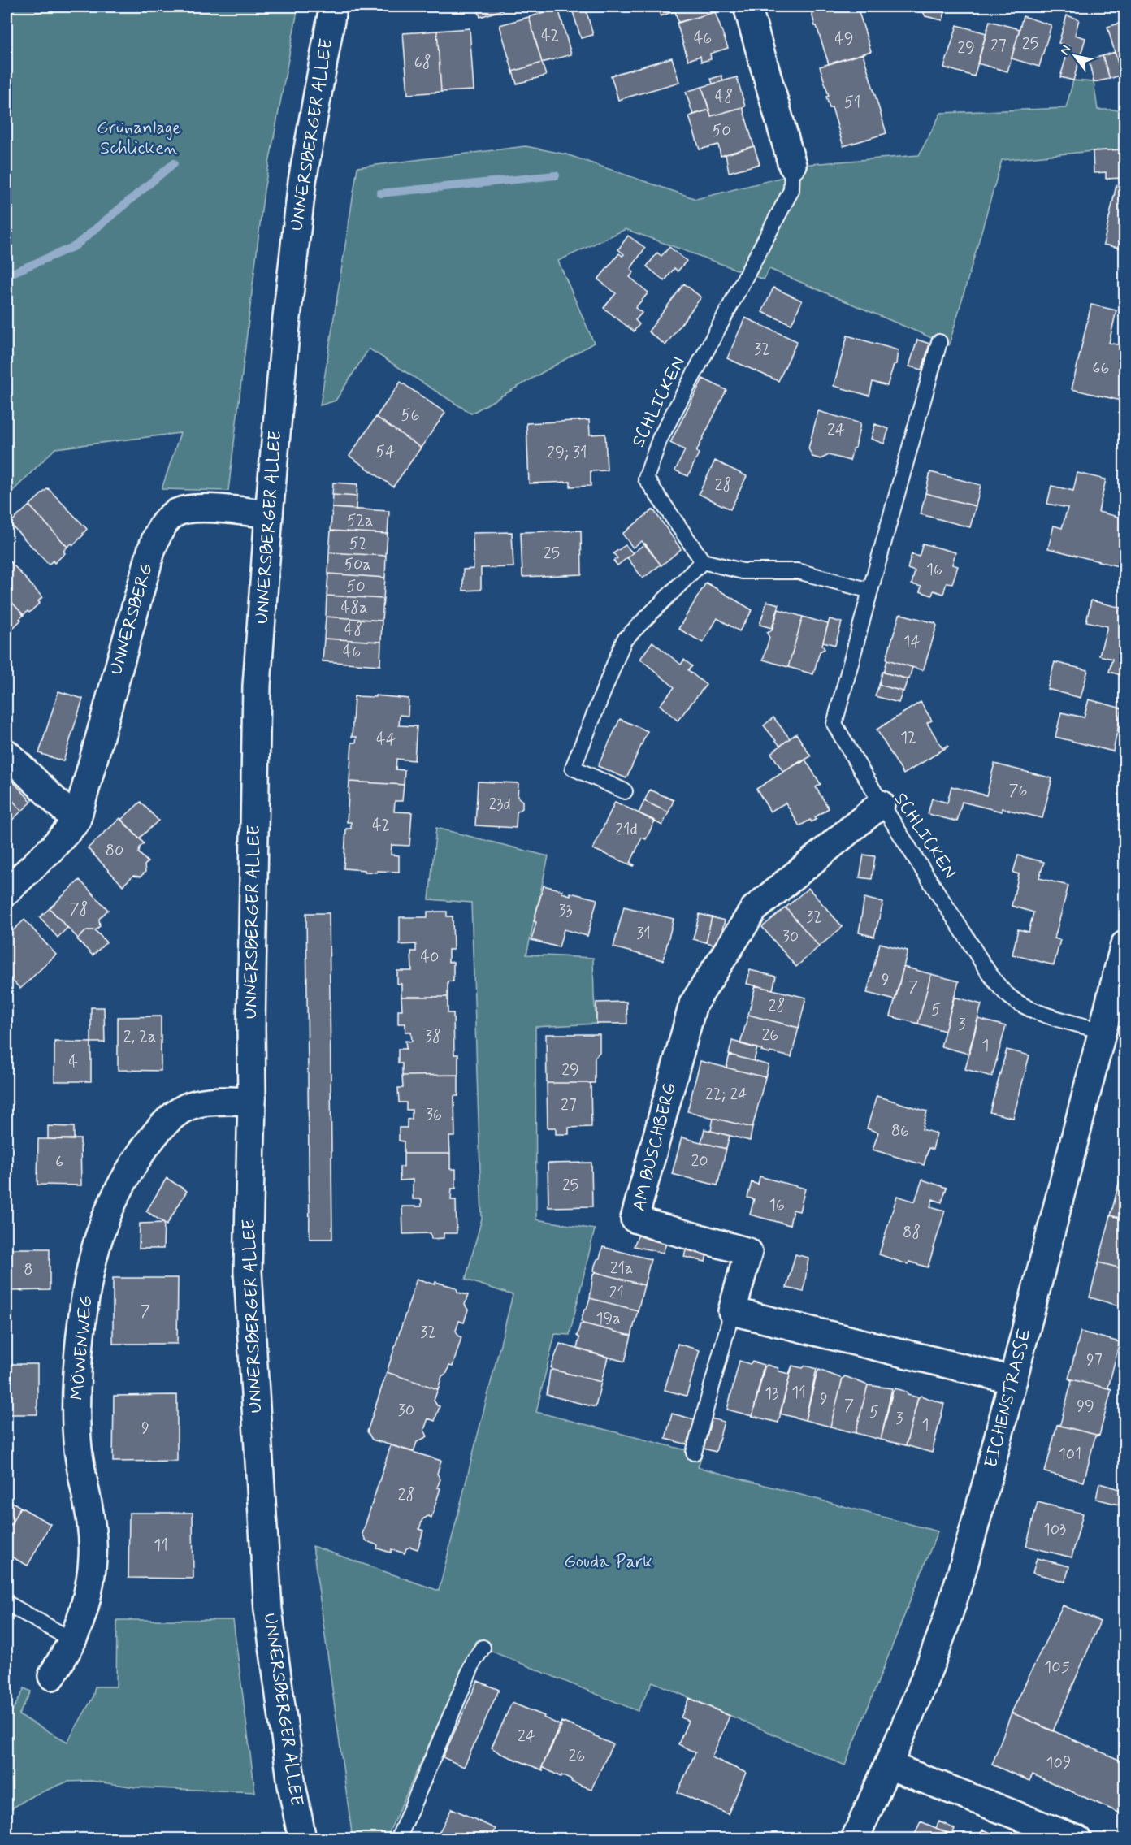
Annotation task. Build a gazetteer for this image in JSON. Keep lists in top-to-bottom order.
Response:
{
  "streets": {
    "street": [
      "UNNERSBERGER ALLEE",
      "UNNERSBERG",
      "AM BUSCHBERG",
      "MÖWENWEG",
      "EICHENSTRASSE"
    ],
    "lane": ["SCHLICKEN"]
  },
  "crossings": [
    ["UNNERSBERGER ALLEE", "UNNERSBERG"],
    ["UNNERSBERGER ALLEE", "MÖWENWEG"],
    ["SCHLICKEN", "AM BUSCHBERG"],
    ["SCHLICKEN", "EICHENSTRASSE"]
  ],
  "parks": ["Grünanlage Schlicken", "Gouda Park"],
  "house_numbers": [
    "42",
    "46",
    "49",
    "25",
    "27",
    "29",
    "68",
    "48",
    "51",
    "50",
    "32",
    "66",
    "56",
    "24",
    "54",
    "29; 31",
    "28",
    "52a",
    "52",
    "25",
    "50a",
    "16",
    "50",
    "48a",
    "48",
    "14",
    "46",
    "12",
    "44",
    "76",
    "23d",
    "42",
    "21d",
    "80",
    "78",
    "33",
    "32",
    "31",
    "30",
    "40",
    "9",
    "7",
    "28",
    "5",
    "3",
    "26",
    "2, 2a",
    "38",
    "1",
    "4",
    "29",
    "22; 24",
    "27",
    "36",
    "86",
    "20",
    "6",
    "25",
    "16",
    "88",
    "21a",
    "8",
    "21",
    "7",
    "19a",
    "32",
    "97",
    "11",
    "13",
    "9",
    "7",
    "99",
    "30",
    "5",
    "3",
    "1",
    "9",
    "101",
    "28",
    "103",
    "11",
    "105",
    "24",
    "26",
    "109"
  ],
  "north": "top left"
}
